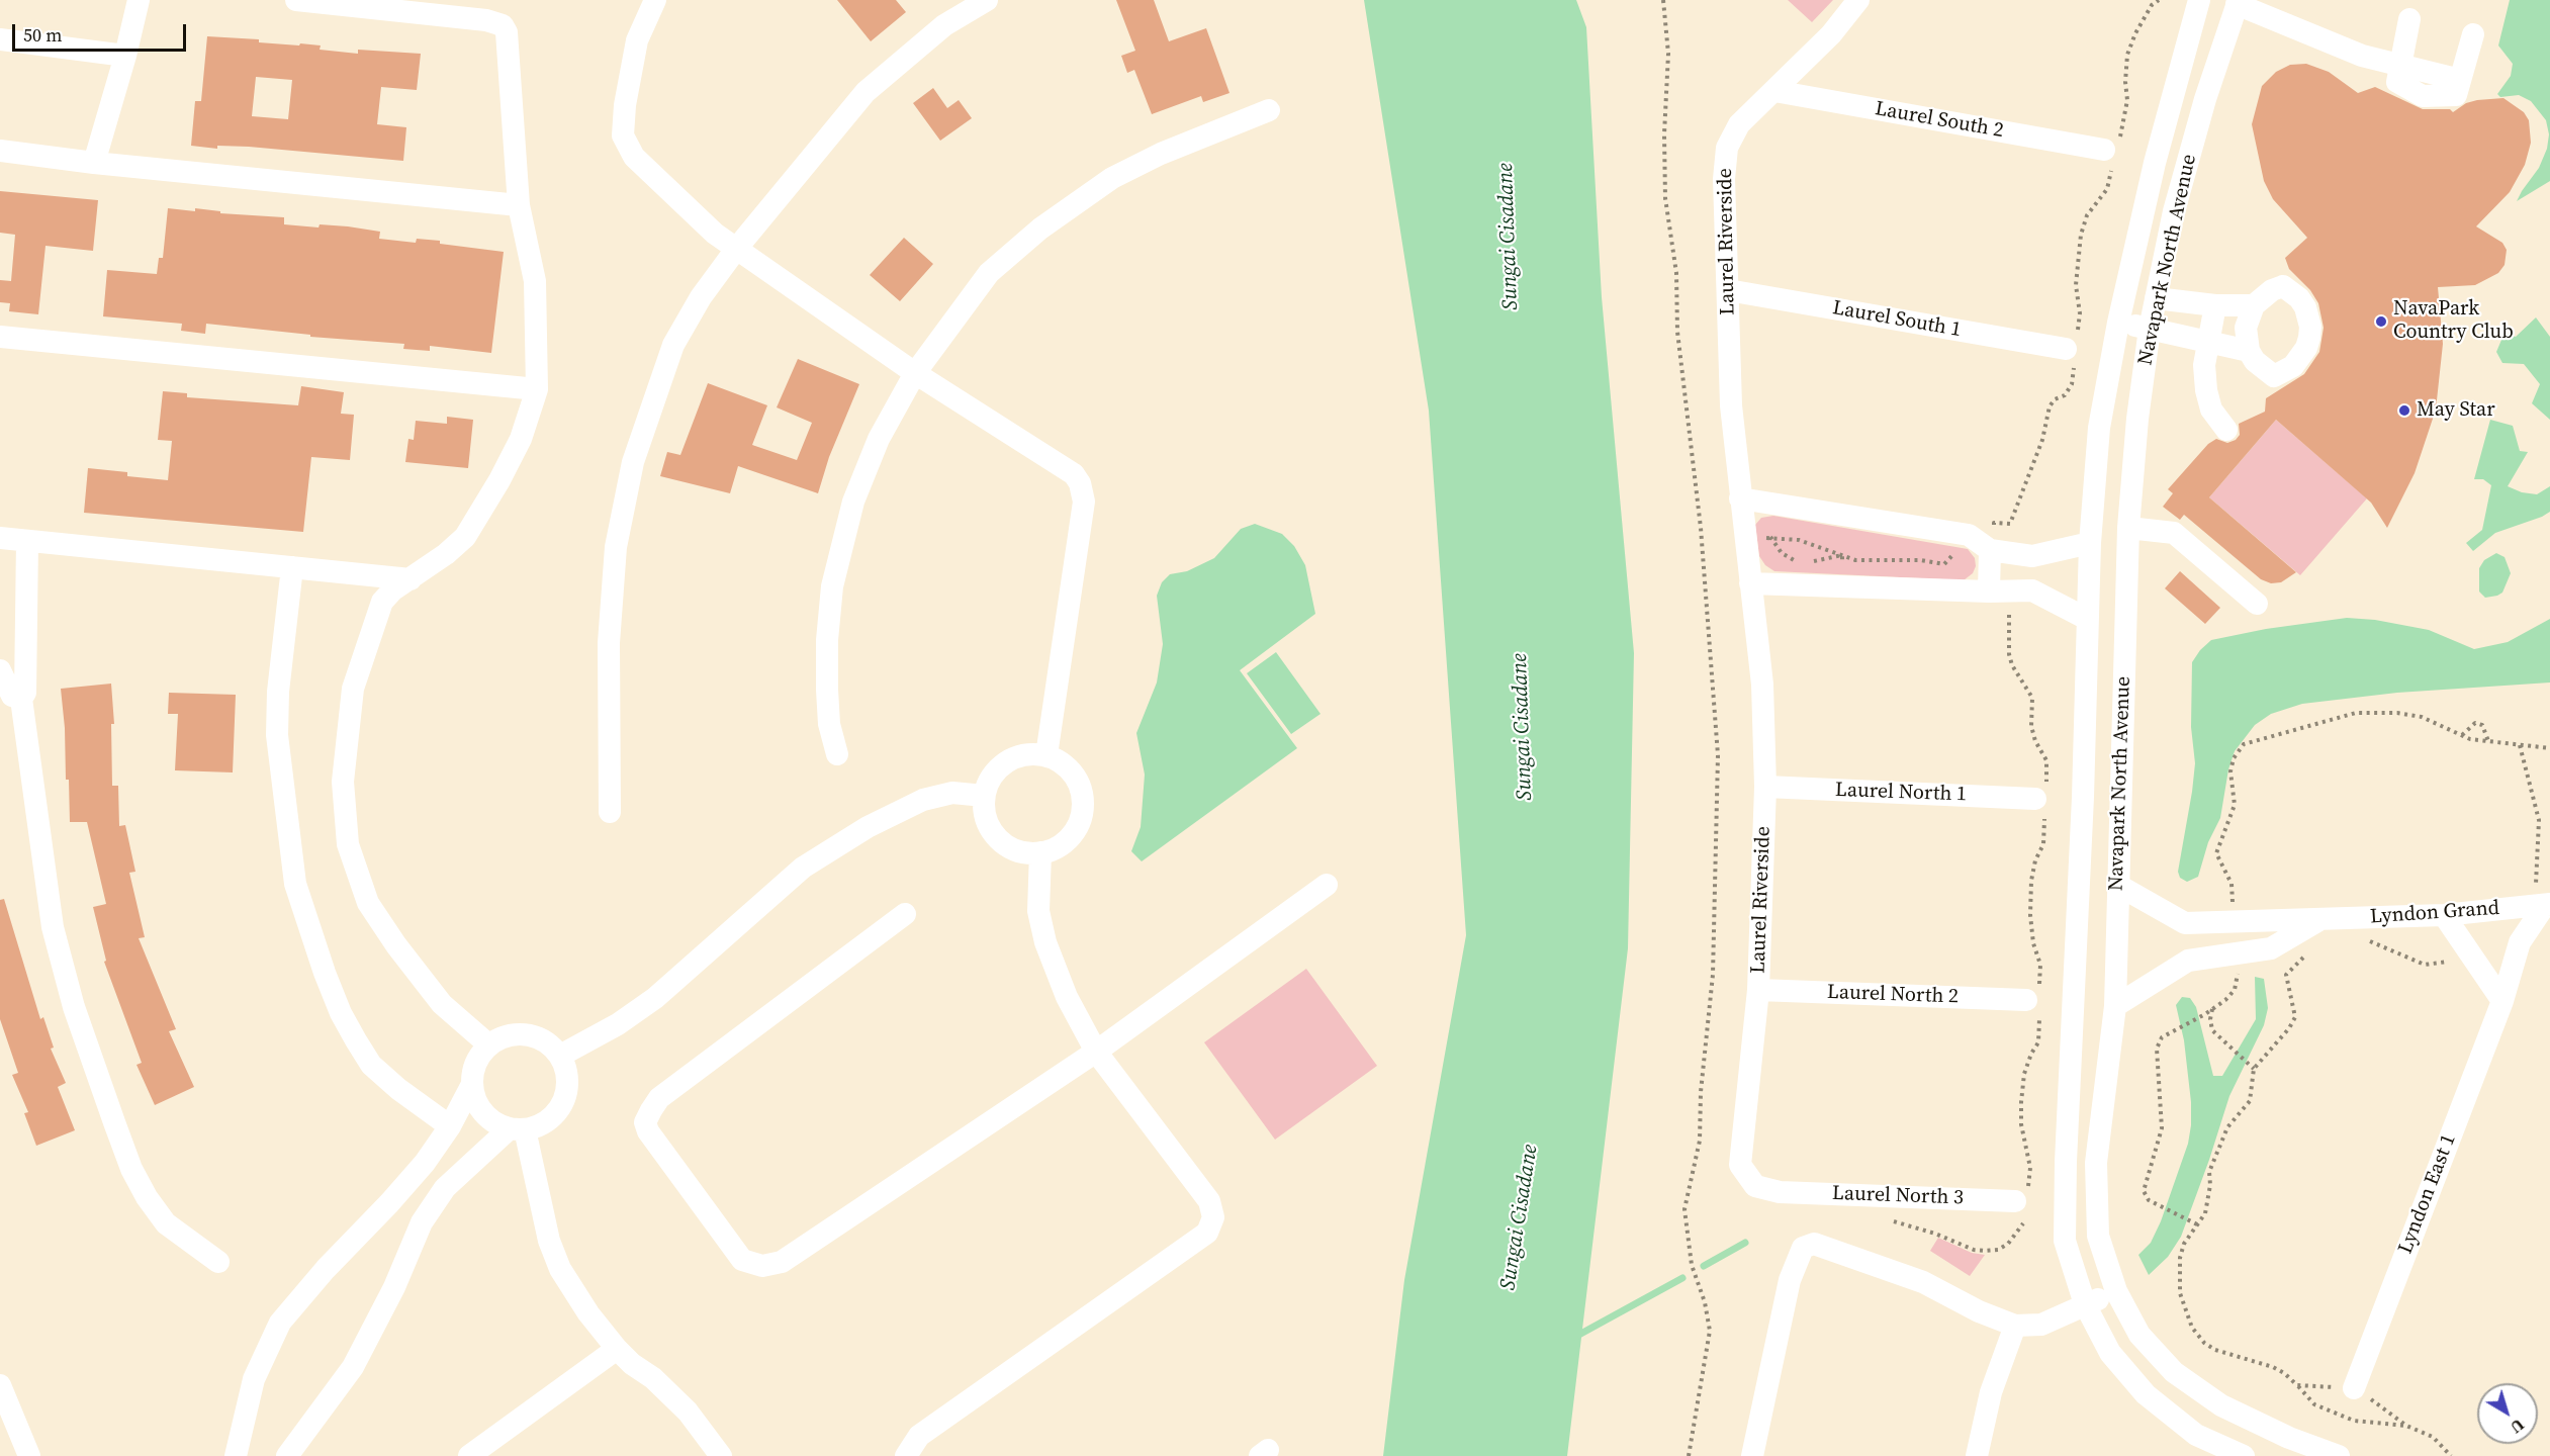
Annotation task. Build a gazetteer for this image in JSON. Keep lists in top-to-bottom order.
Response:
{
  "streets": {
    "street": [
      "Laurel South 2",
      "Laurel Riverside",
      "Navapark North Avenue",
      "Laurel South 1",
      "Laurel North 1",
      "Lyndon Grand",
      "Laurel North 2",
      "Lyndon East 1",
      "Laurel North 3"
    ]
  },
  "crossings": [
    ["Laurel South 2", "Laurel Riverside"],
    ["Laurel Riverside", "Laurel South 1"],
    ["Laurel Riverside", "Laurel North 1"],
    ["Laurel Riverside", "Laurel North 2"],
    ["Laurel Riverside", "Laurel North 3"],
    ["Navapark North Avenue", "Lyndon Grand"],
    ["Lyndon Grand", "Lyndon East 1"]
  ],
  "water": ["Sungai Cisadane"],
  "places": ["NavaPark Country Club", "May Star"],
  "scale_bar": "50 m",
  "north": "bottom right"
}
